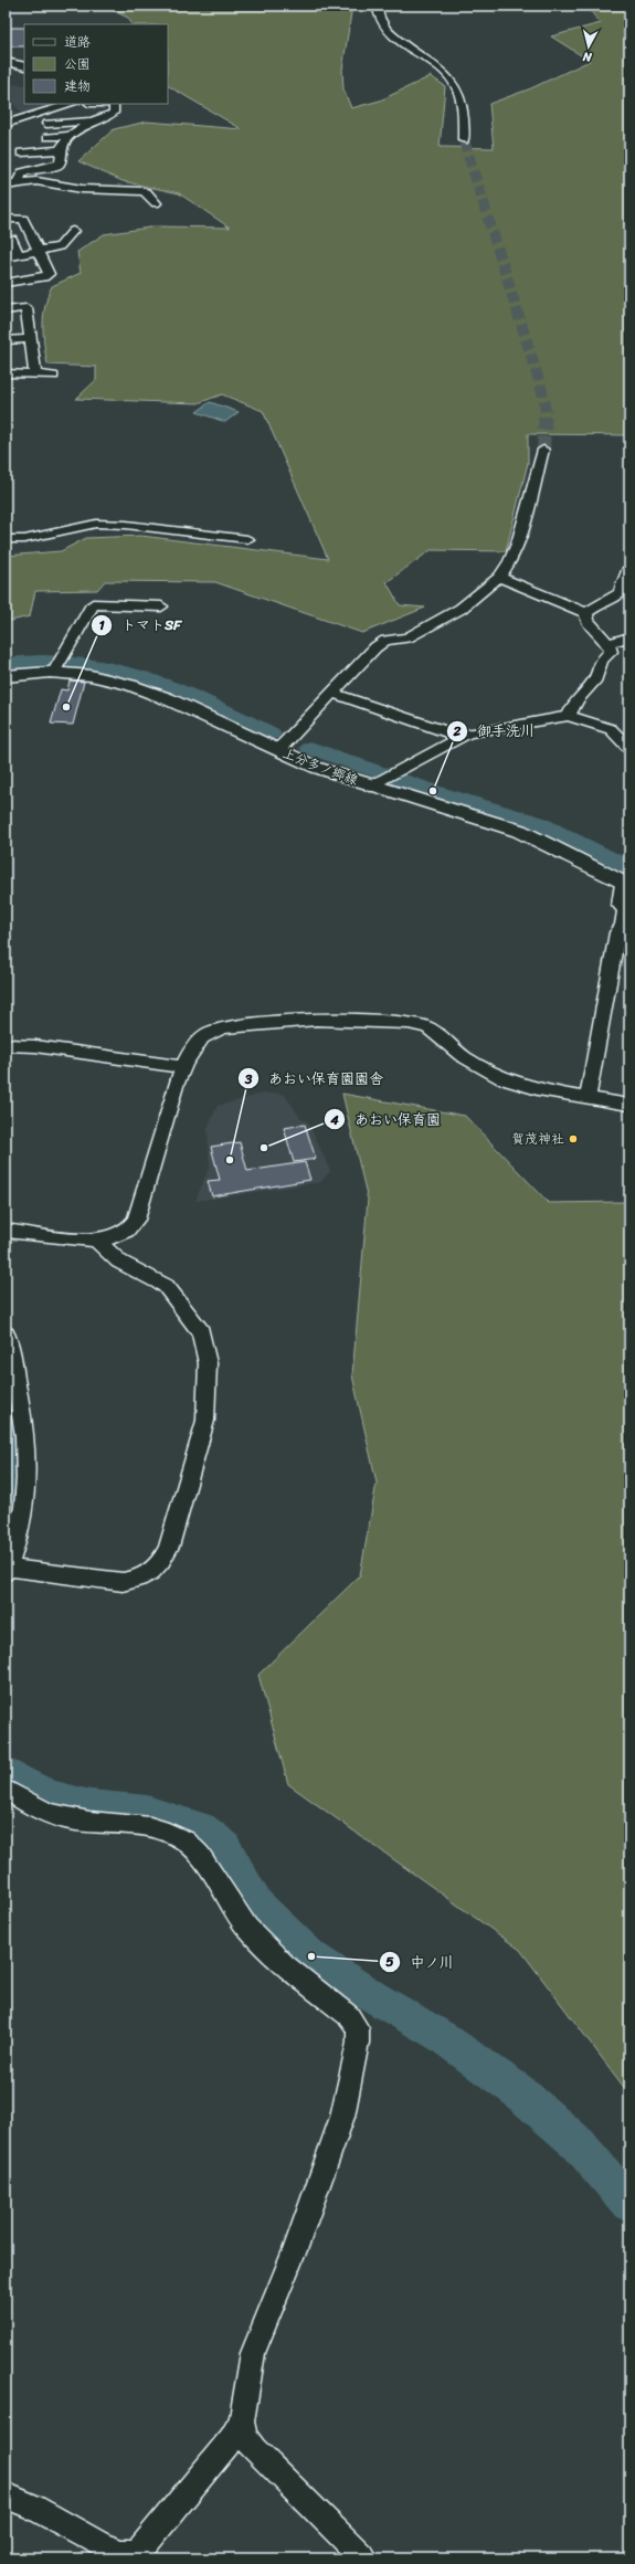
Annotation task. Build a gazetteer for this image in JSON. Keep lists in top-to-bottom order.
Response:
{
  "streets": {
    "main road": ["上分多ノ郷線"]
  },
  "places": [
    "トマトSF",
    "御手洗川",
    "賀茂神社",
    "あおい保育園",
    "あおい保育園園舎",
    "中ノ川"
  ],
  "legend": ["道路", "公園", "建物"],
  "north": "bottom"
}
